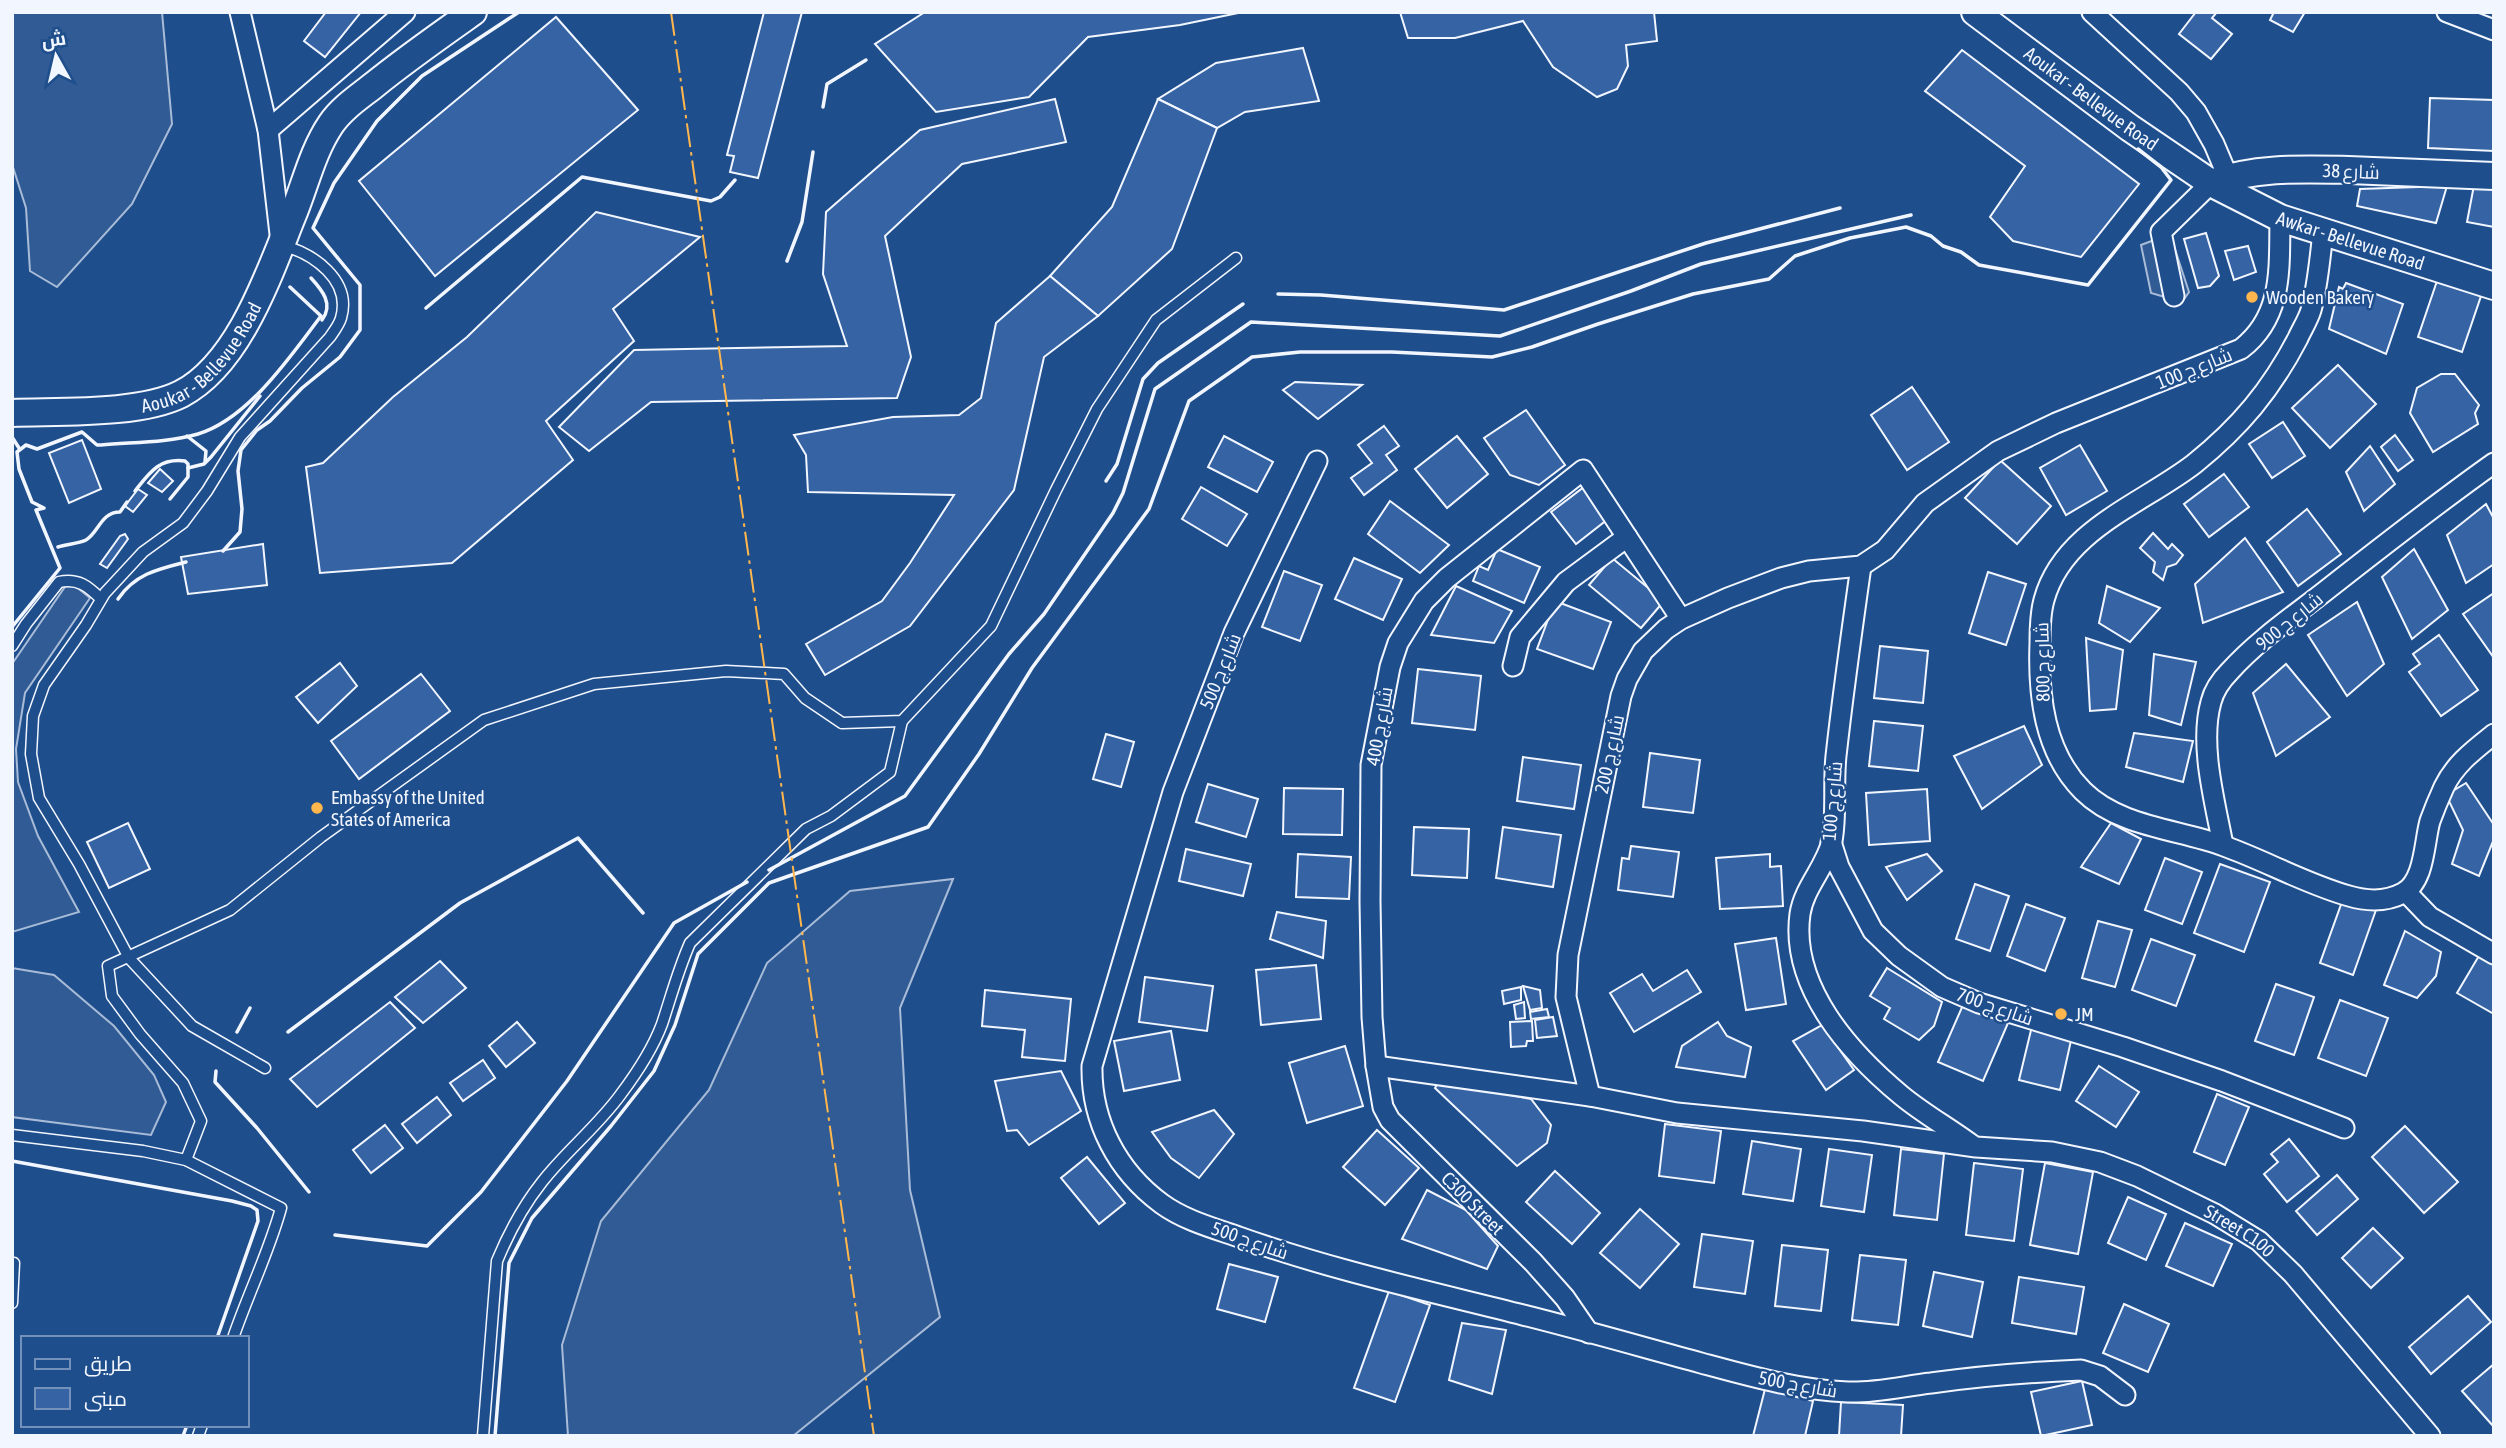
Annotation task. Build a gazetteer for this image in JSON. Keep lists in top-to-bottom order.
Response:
{
  "streets": {
    "street": [
      "Aoukar - Bellevue Road",
      "شارع 38",
      "Awkar - Bellevue Road",
      "شارع ج 100",
      "شارع ج 900",
      "شارع ج 800",
      "شارع ج 500",
      "شارع ج 400",
      "شارع ج 200",
      "شارع ج 700",
      "C300 Street",
      "Street C100"
    ]
  },
  "crossings": [
    ["Aoukar - Bellevue Road", "شارع 38"],
    ["Aoukar - Bellevue Road", "Awkar - Bellevue Road"],
    ["شارع 38", "Awkar - Bellevue Road"],
    ["Awkar - Bellevue Road", "شارع ج 100"],
    ["Awkar - Bellevue Road", "شارع ج 800"],
    ["شارع ج 100", "شارع ج 200"],
    ["شارع ج 100", "شارع ج 700"],
    ["شارع ج 100", "Street C100"],
    ["شارع ج 900", "شارع ج 800"],
    ["شارع ج 500", "C300 Street"],
    ["شارع ج 400", "C300 Street"]
  ],
  "places": ["Wooden Bakery", "Embassy of the United States of America", "JM"],
  "legend": ["طريق", "مبنى"],
  "north": "top"
}
